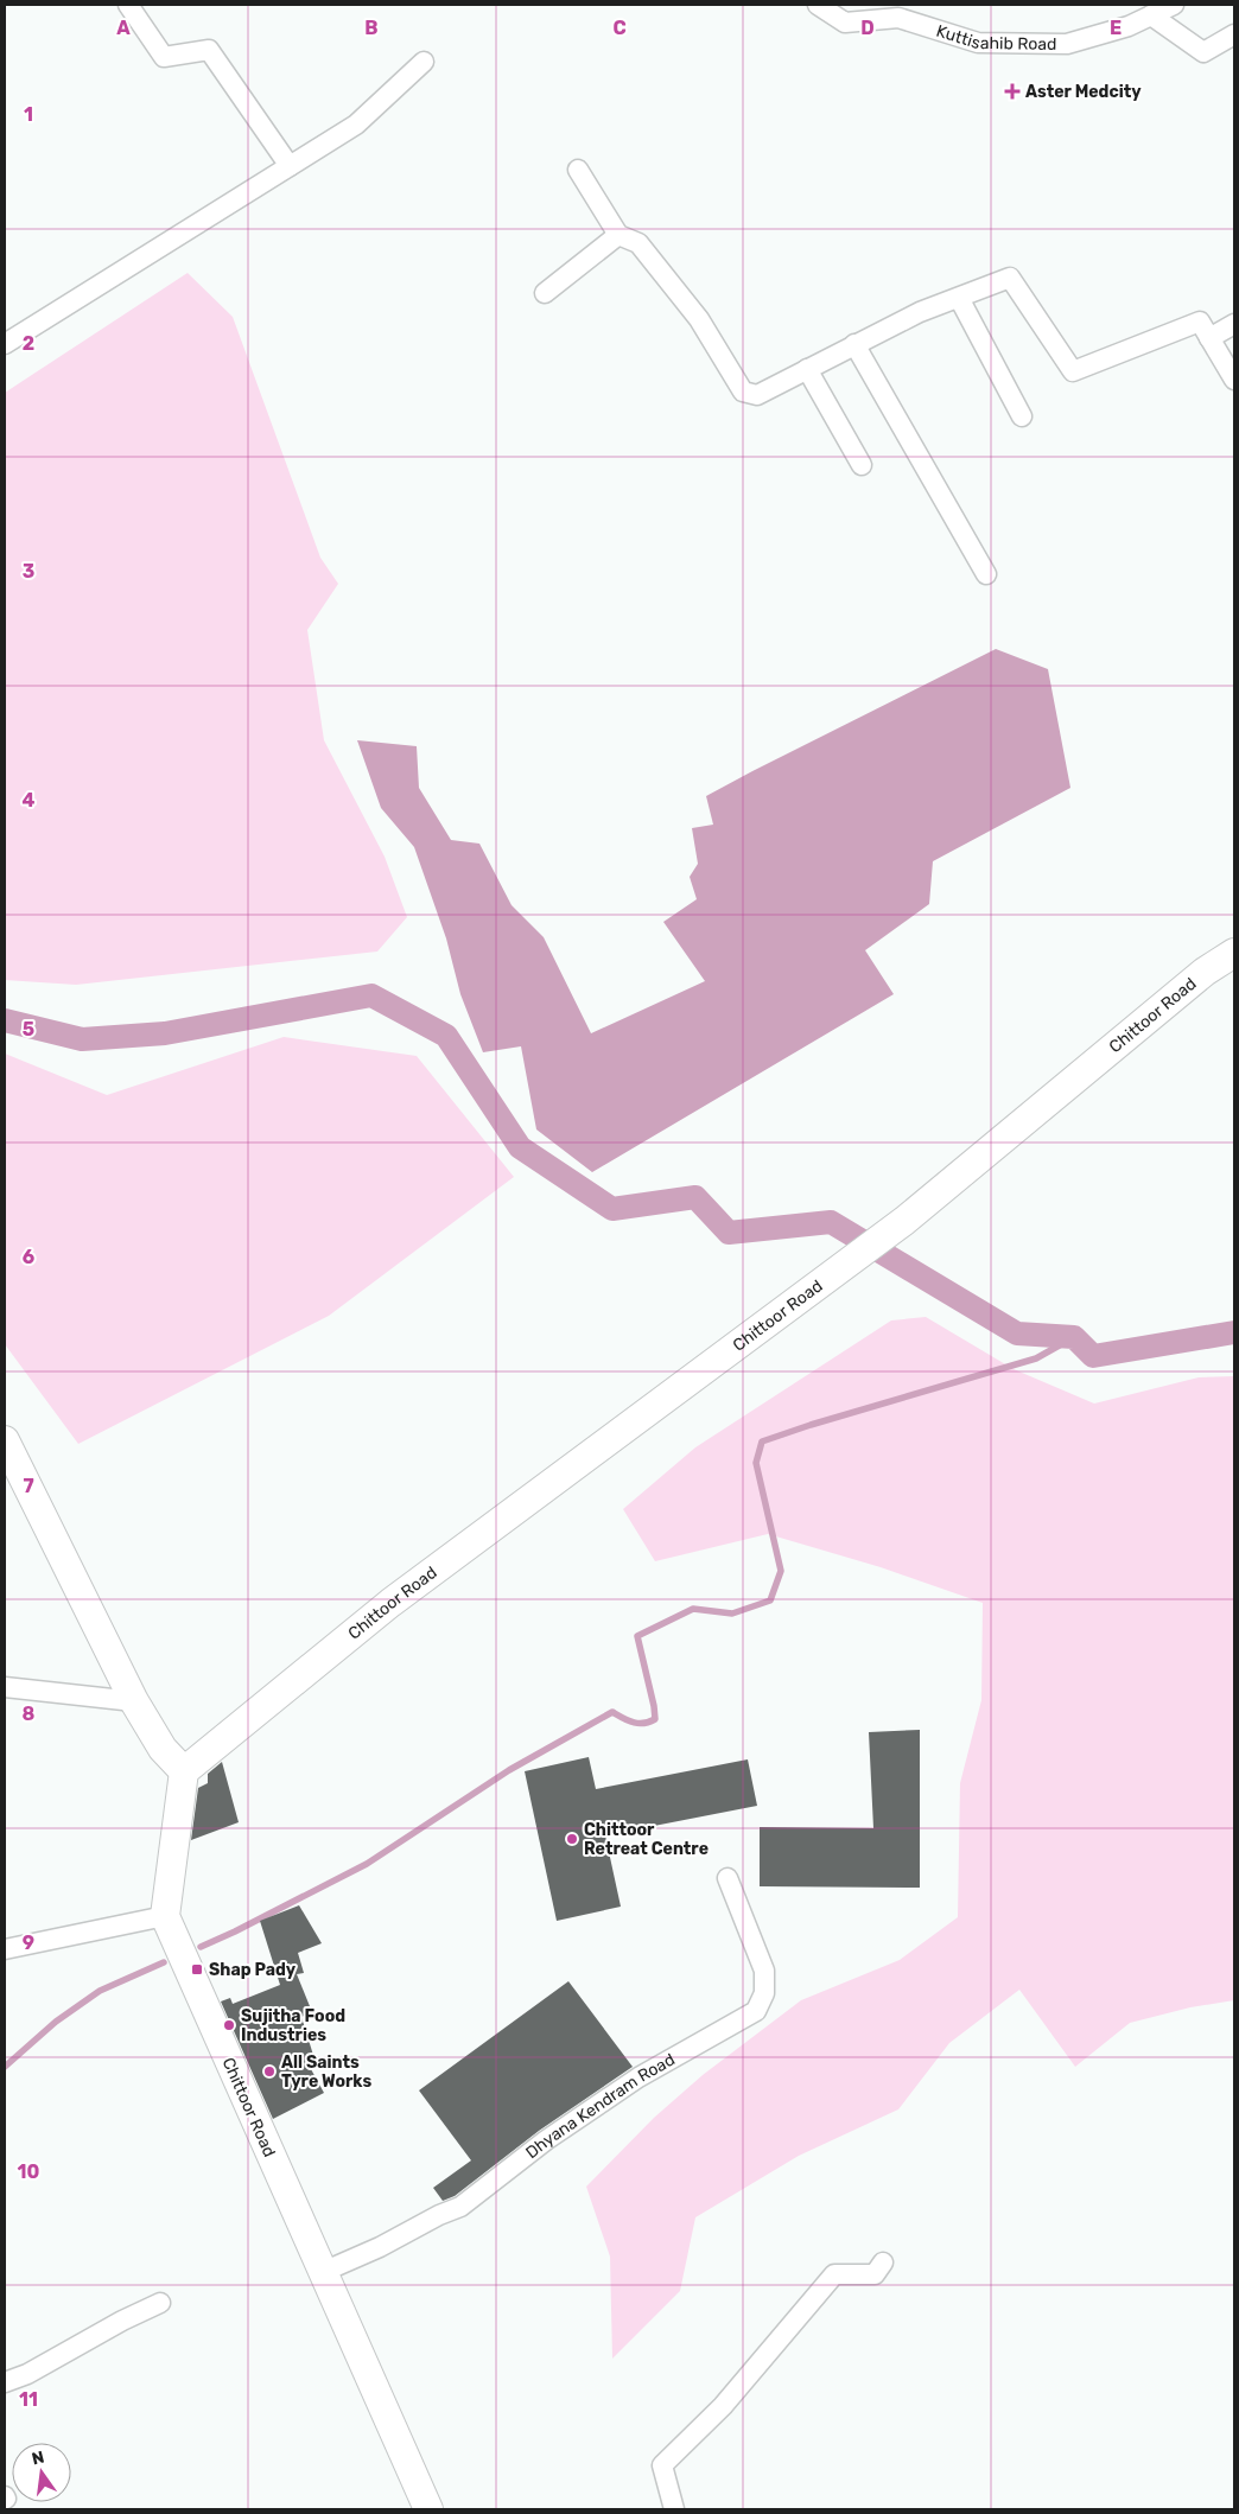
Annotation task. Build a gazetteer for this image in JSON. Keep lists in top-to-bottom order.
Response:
{
  "streets": {
    "main road": ["Chittoor Road"],
    "street": ["Kuttisahib Road", "Dhyana Kendram Road"]
  },
  "crossings": [
    ["Chittoor Road", "Dhyana Kendram Road"]
  ],
  "places": {
    "health": ["Aster Medcity"],
    "other": ["Chittoor Retreat Centre", "Sujitha Food Industries", "All Saints Tyre Works"],
    "transit": ["Shap Pady"]
  },
  "north": "top",
  "grid": {
    "columns": [
      "A",
      "B",
      "C",
      "D",
      "E"
    ],
    "rows": [
      "1",
      "2",
      "3",
      "4",
      "5",
      "6",
      "7",
      "8",
      "9",
      "10",
      "11"
    ]
  }
}
